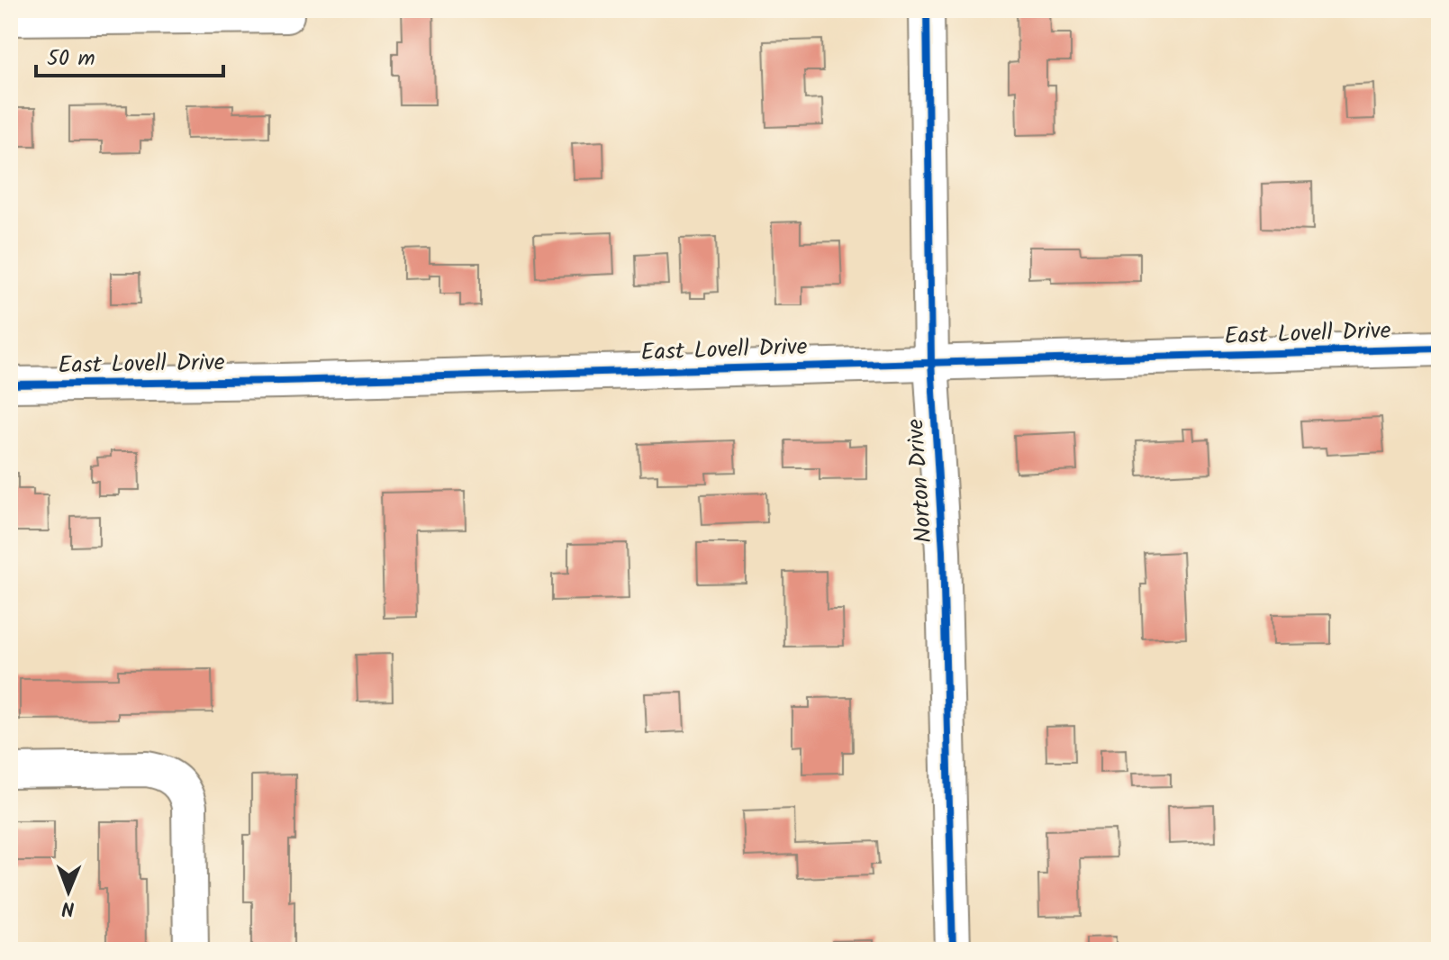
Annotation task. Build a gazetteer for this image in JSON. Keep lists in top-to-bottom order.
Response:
{
  "streets": {
    "street": ["East Lovell Drive", "Norton Drive"]
  },
  "crossings": [
    ["East Lovell Drive", "Norton Drive"]
  ],
  "scale_bar": "50 m",
  "north": "bottom"
}
